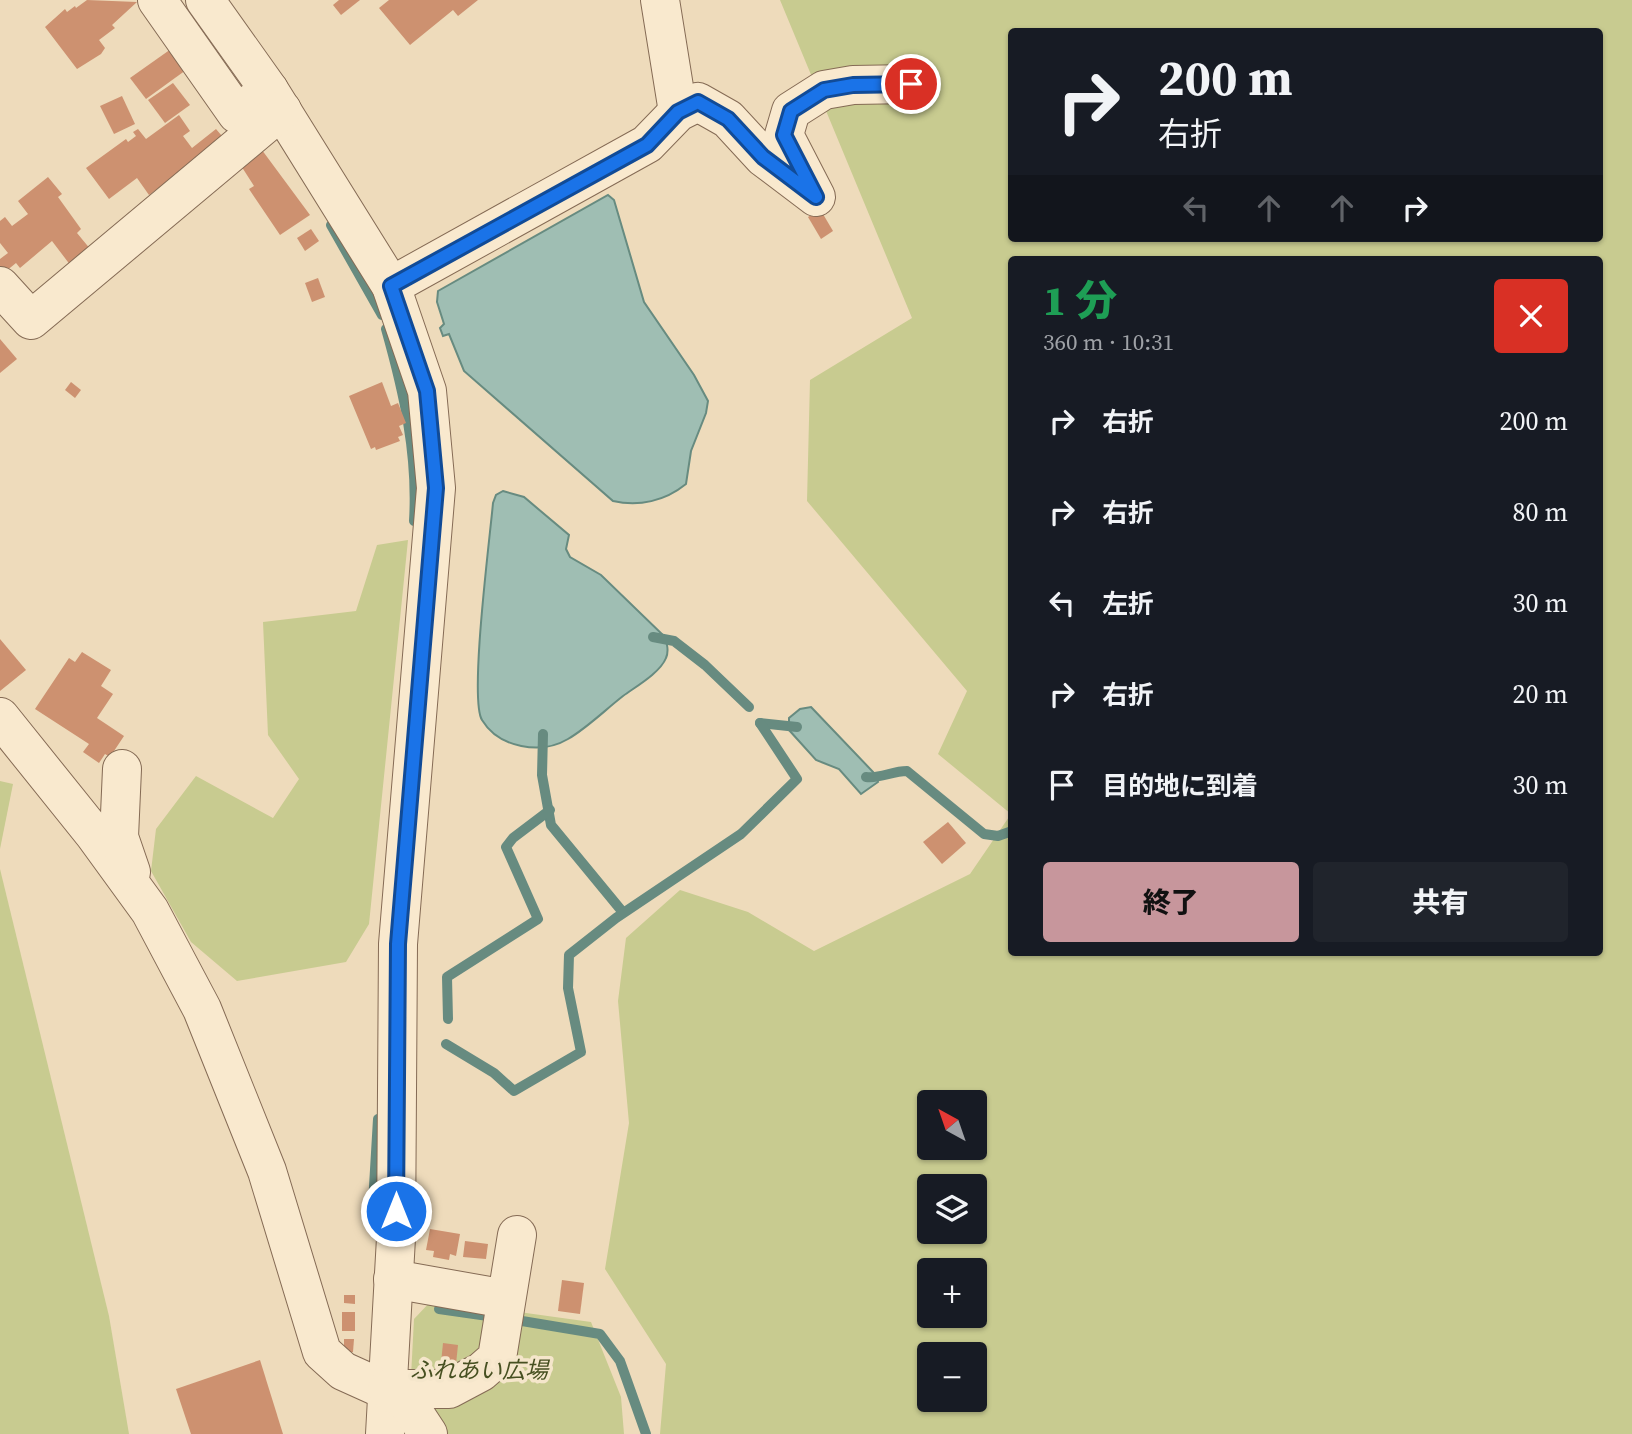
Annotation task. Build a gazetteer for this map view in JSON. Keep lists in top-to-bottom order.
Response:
{
  "parks": ["ふれあい広場"],
  "north": "top left",
  "page": {
    "turn": ["200 m", "右折"],
    "heading": ["1 分", "360 m · 10:31"],
    "list": [
      {
        "name": "右折",
        "value": "200 m"
      },
      {
        "name": "右折",
        "value": "80 m"
      },
      {
        "name": "左折",
        "value": "30 m"
      },
      {
        "name": "右折",
        "value": "20 m"
      },
      {
        "name": "目的地に到着",
        "value": "30 m"
      }
    ],
    "buttons": ["終了", "共有"],
    "map_buttons": ["+", "−"]
  }
}
